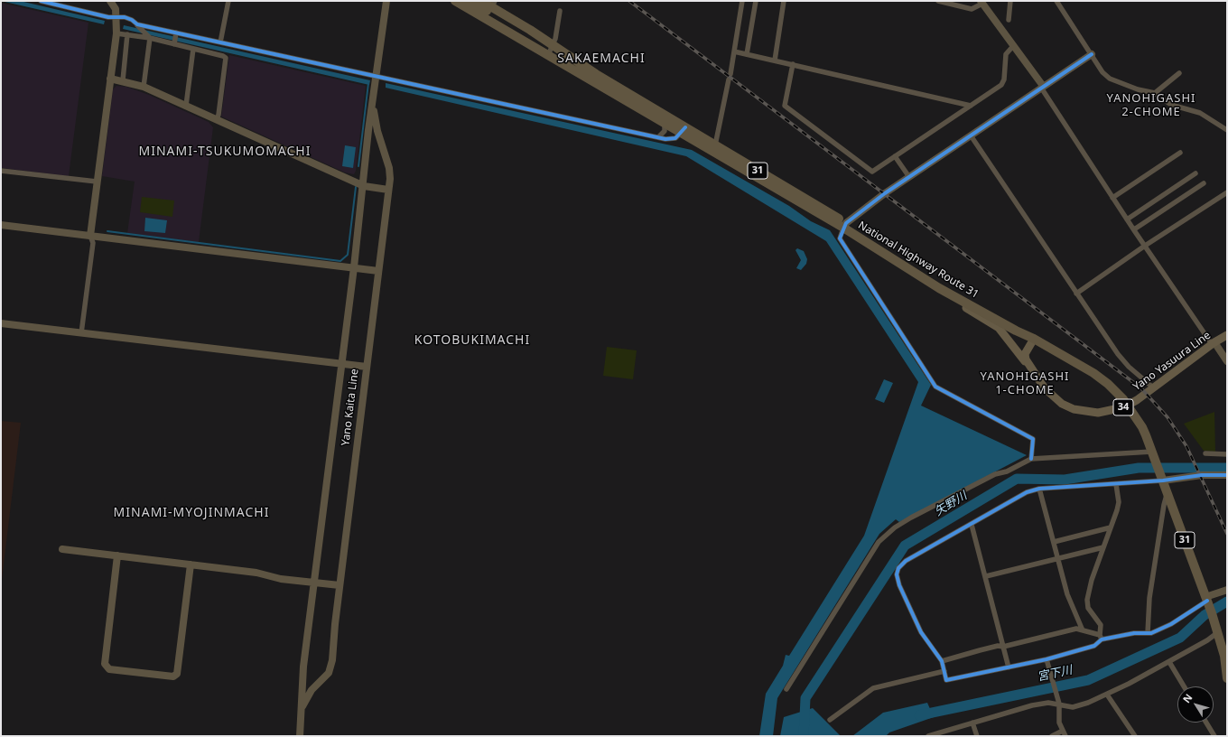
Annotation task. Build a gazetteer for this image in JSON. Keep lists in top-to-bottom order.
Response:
{
  "streets": {
    "highway": ["31", "National Highway Route 31"],
    "main road": ["Yano Yasuura Line", "34"],
    "street": ["Yano Kaita Line"]
  },
  "crossings": [
    ["National Highway Route 31", "Yano Yasuura Line"],
    ["National Highway Route 31", "34"],
    ["Yano Yasuura Line", "34"]
  ],
  "districts": [
    "SAKAEMACHI",
    "YANOHIGASHI 2-CHOME",
    "MINAMI-TSUKUMOMACHI",
    "KOTOBUKIMACHI",
    "YANOHIGASHI 1-CHOME",
    "MINAMI-MYOJINMACHI"
  ],
  "water": ["矢野川", "宮下川"],
  "north": "top left"
}
